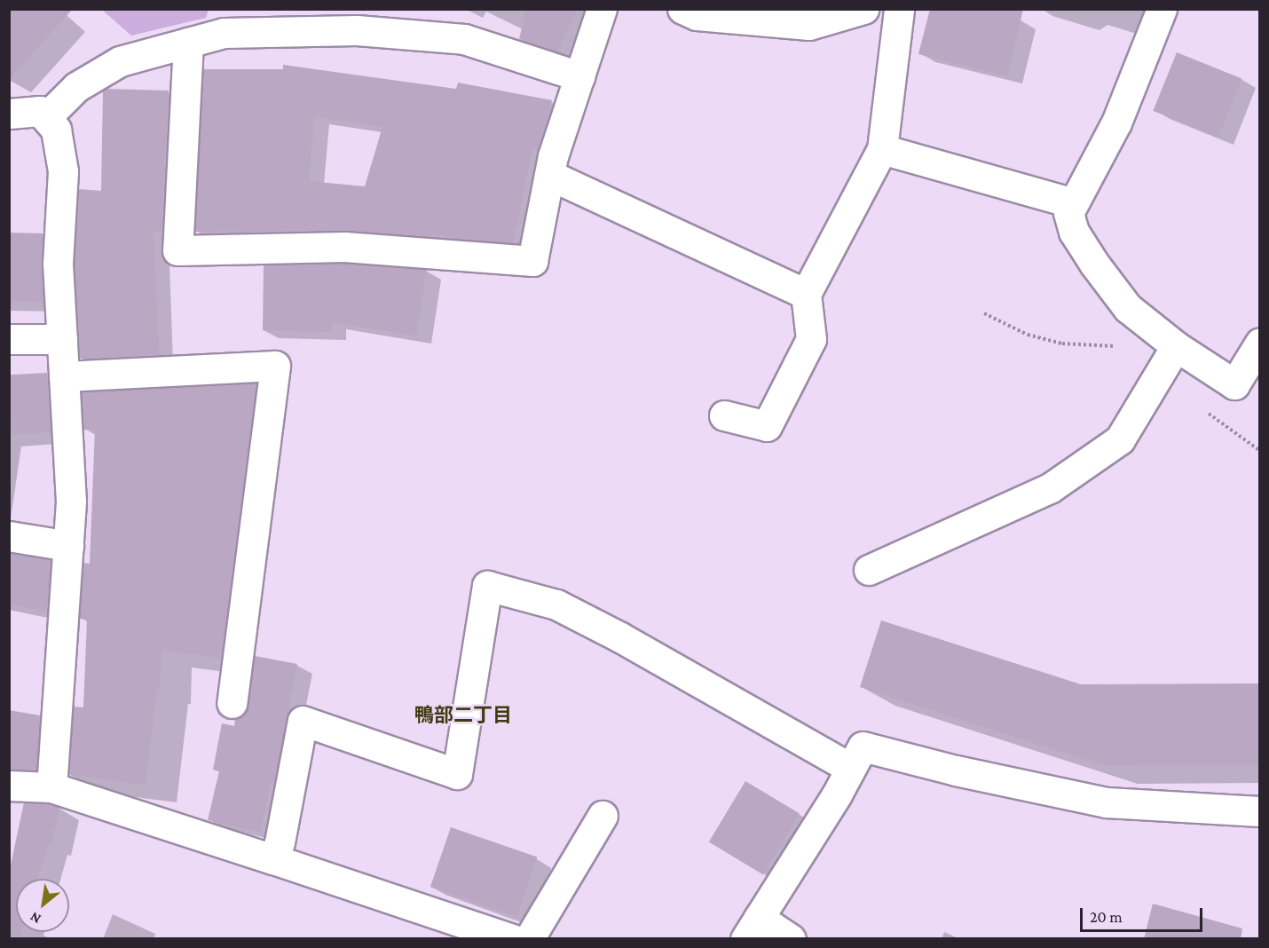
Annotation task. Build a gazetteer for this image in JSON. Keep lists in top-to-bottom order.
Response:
{
  "districts": ["鴨部二丁目"],
  "scale_bar": "20 m",
  "north": "bottom left"
}
